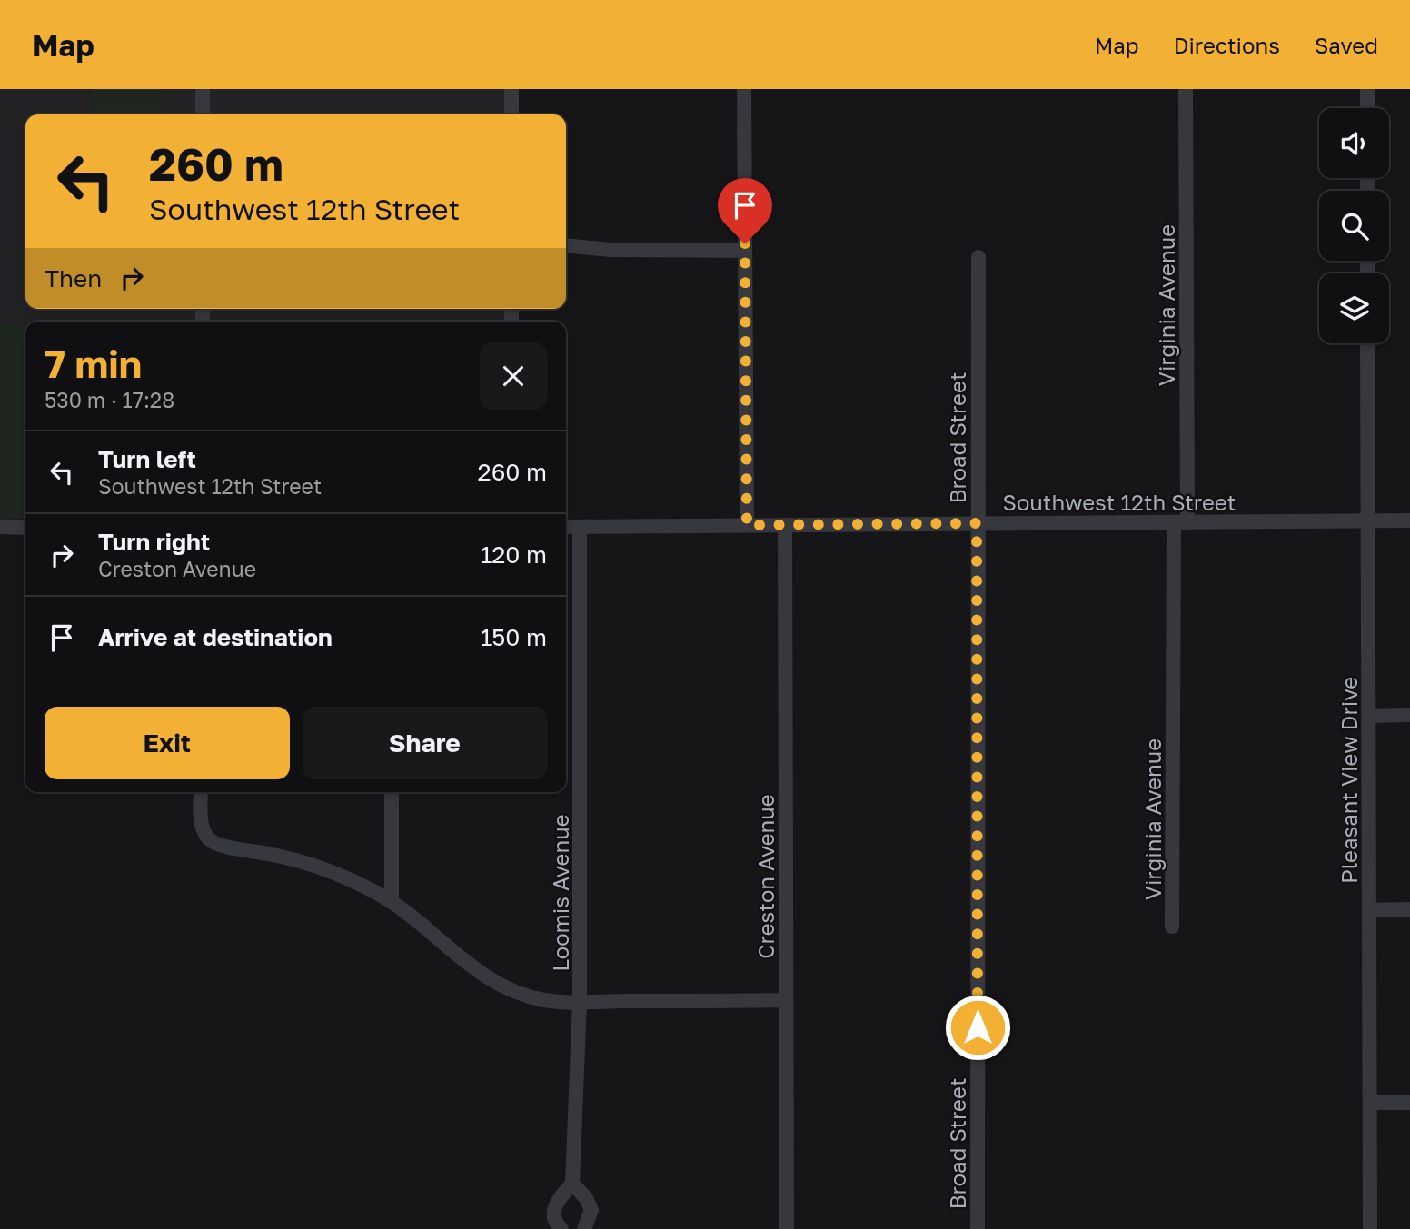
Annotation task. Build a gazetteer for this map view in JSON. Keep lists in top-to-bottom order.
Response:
{
  "streets": {
    "street": [
      "Virginia Avenue",
      "Broad Street",
      "Southwest 12th Street",
      "Pleasant View Drive",
      "Creston Avenue",
      "Loomis Avenue"
    ]
  },
  "crossings": [
    ["Virginia Avenue", "Southwest 12th Street"],
    ["Broad Street", "Southwest 12th Street"],
    ["Southwest 12th Street", "Pleasant View Drive"],
    ["Southwest 12th Street", "Creston Avenue"],
    ["Southwest 12th Street", "Loomis Avenue"]
  ],
  "page": {
    "header": "Map",
    "nav": ["Map", "Directions", "Saved"],
    "turn": ["260 m", "Southwest 12th Street"],
    "then": "Then",
    "heading": ["7 min", "530 m · 17:28"],
    "list": [
      {
        "name": "Turn left",
        "note": "Southwest 12th Street",
        "value": "260 m"
      },
      {
        "name": "Turn right",
        "note": "Creston Avenue",
        "value": "120 m"
      },
      {
        "name": "Arrive at destination",
        "value": "150 m"
      }
    ],
    "buttons": ["Exit", "Share"]
  }
}
